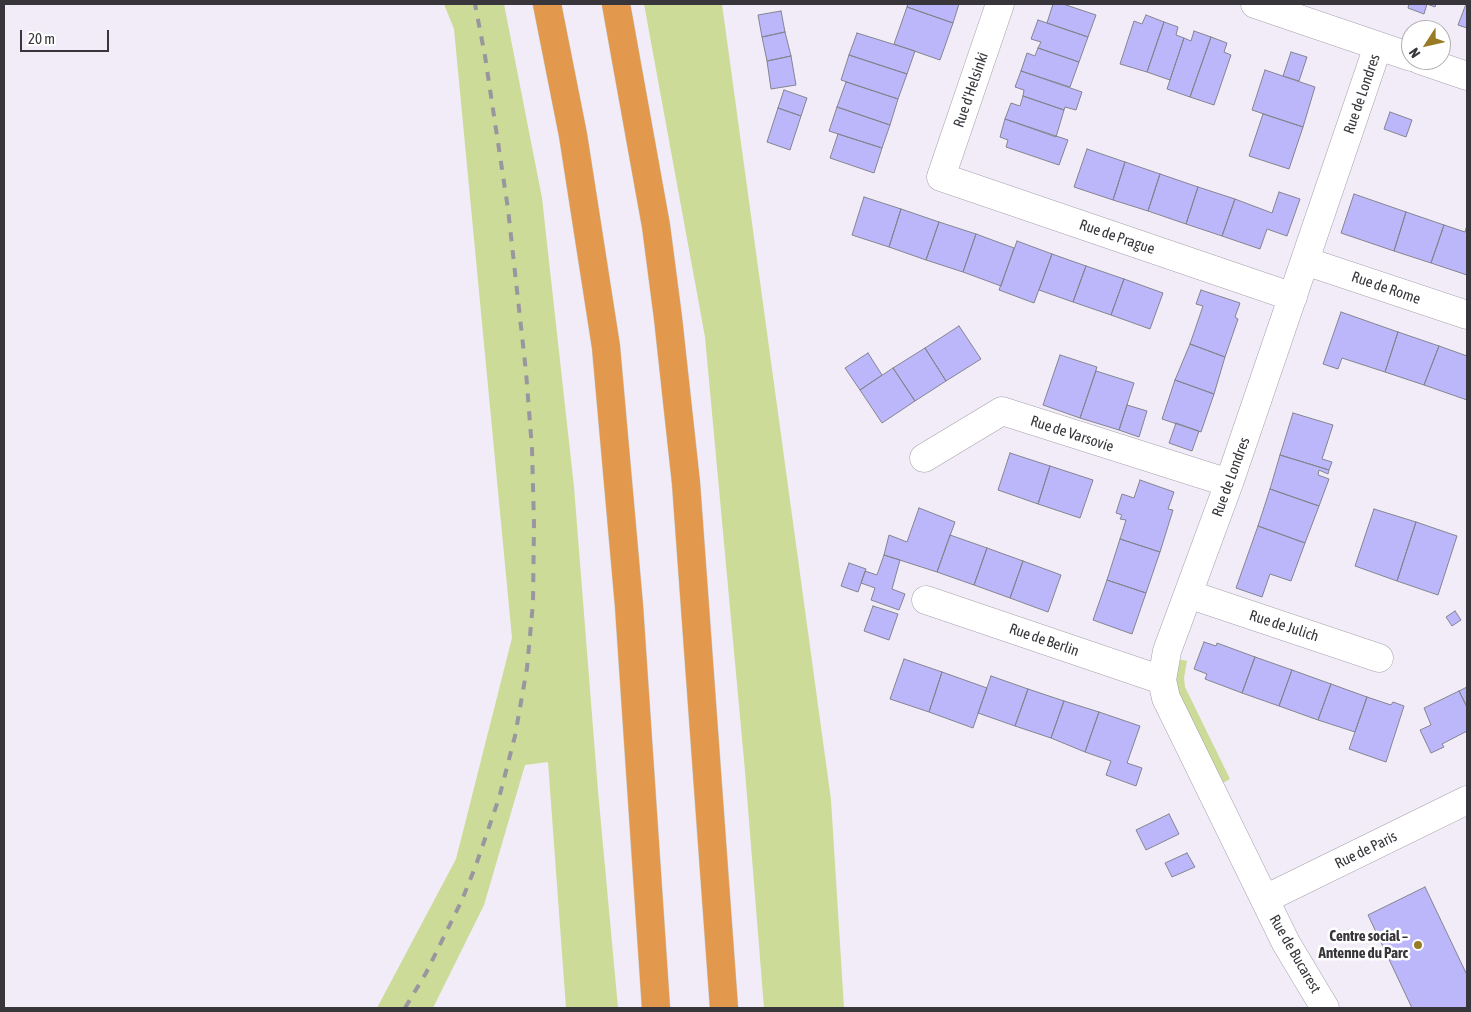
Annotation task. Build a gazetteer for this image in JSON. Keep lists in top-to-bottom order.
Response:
{
  "streets": {
    "street": [
      "Rue d'Helsinki",
      "Rue de Londres",
      "Rue de Prague",
      "Rue de Rome",
      "Rue de Varsovie",
      "Rue de Julich",
      "Rue de Berlin",
      "Rue de Paris",
      "Rue de Bucarest"
    ]
  },
  "crossings": [
    ["Rue d'Helsinki", "Rue de Prague"],
    ["Rue de Londres", "Rue de Prague"],
    ["Rue de Londres", "Rue de Rome"],
    ["Rue de Londres", "Rue de Varsovie"],
    ["Rue de Londres", "Rue de Julich"],
    ["Rue de Londres", "Rue de Berlin"],
    ["Rue de Londres", "Rue de Paris"],
    ["Rue de Londres", "Rue de Bucarest"],
    ["Rue de Paris", "Rue de Bucarest"]
  ],
  "places": ["Centre social – Antenne du Parc"],
  "scale_bar": "20 m",
  "north": "bottom left"
}
